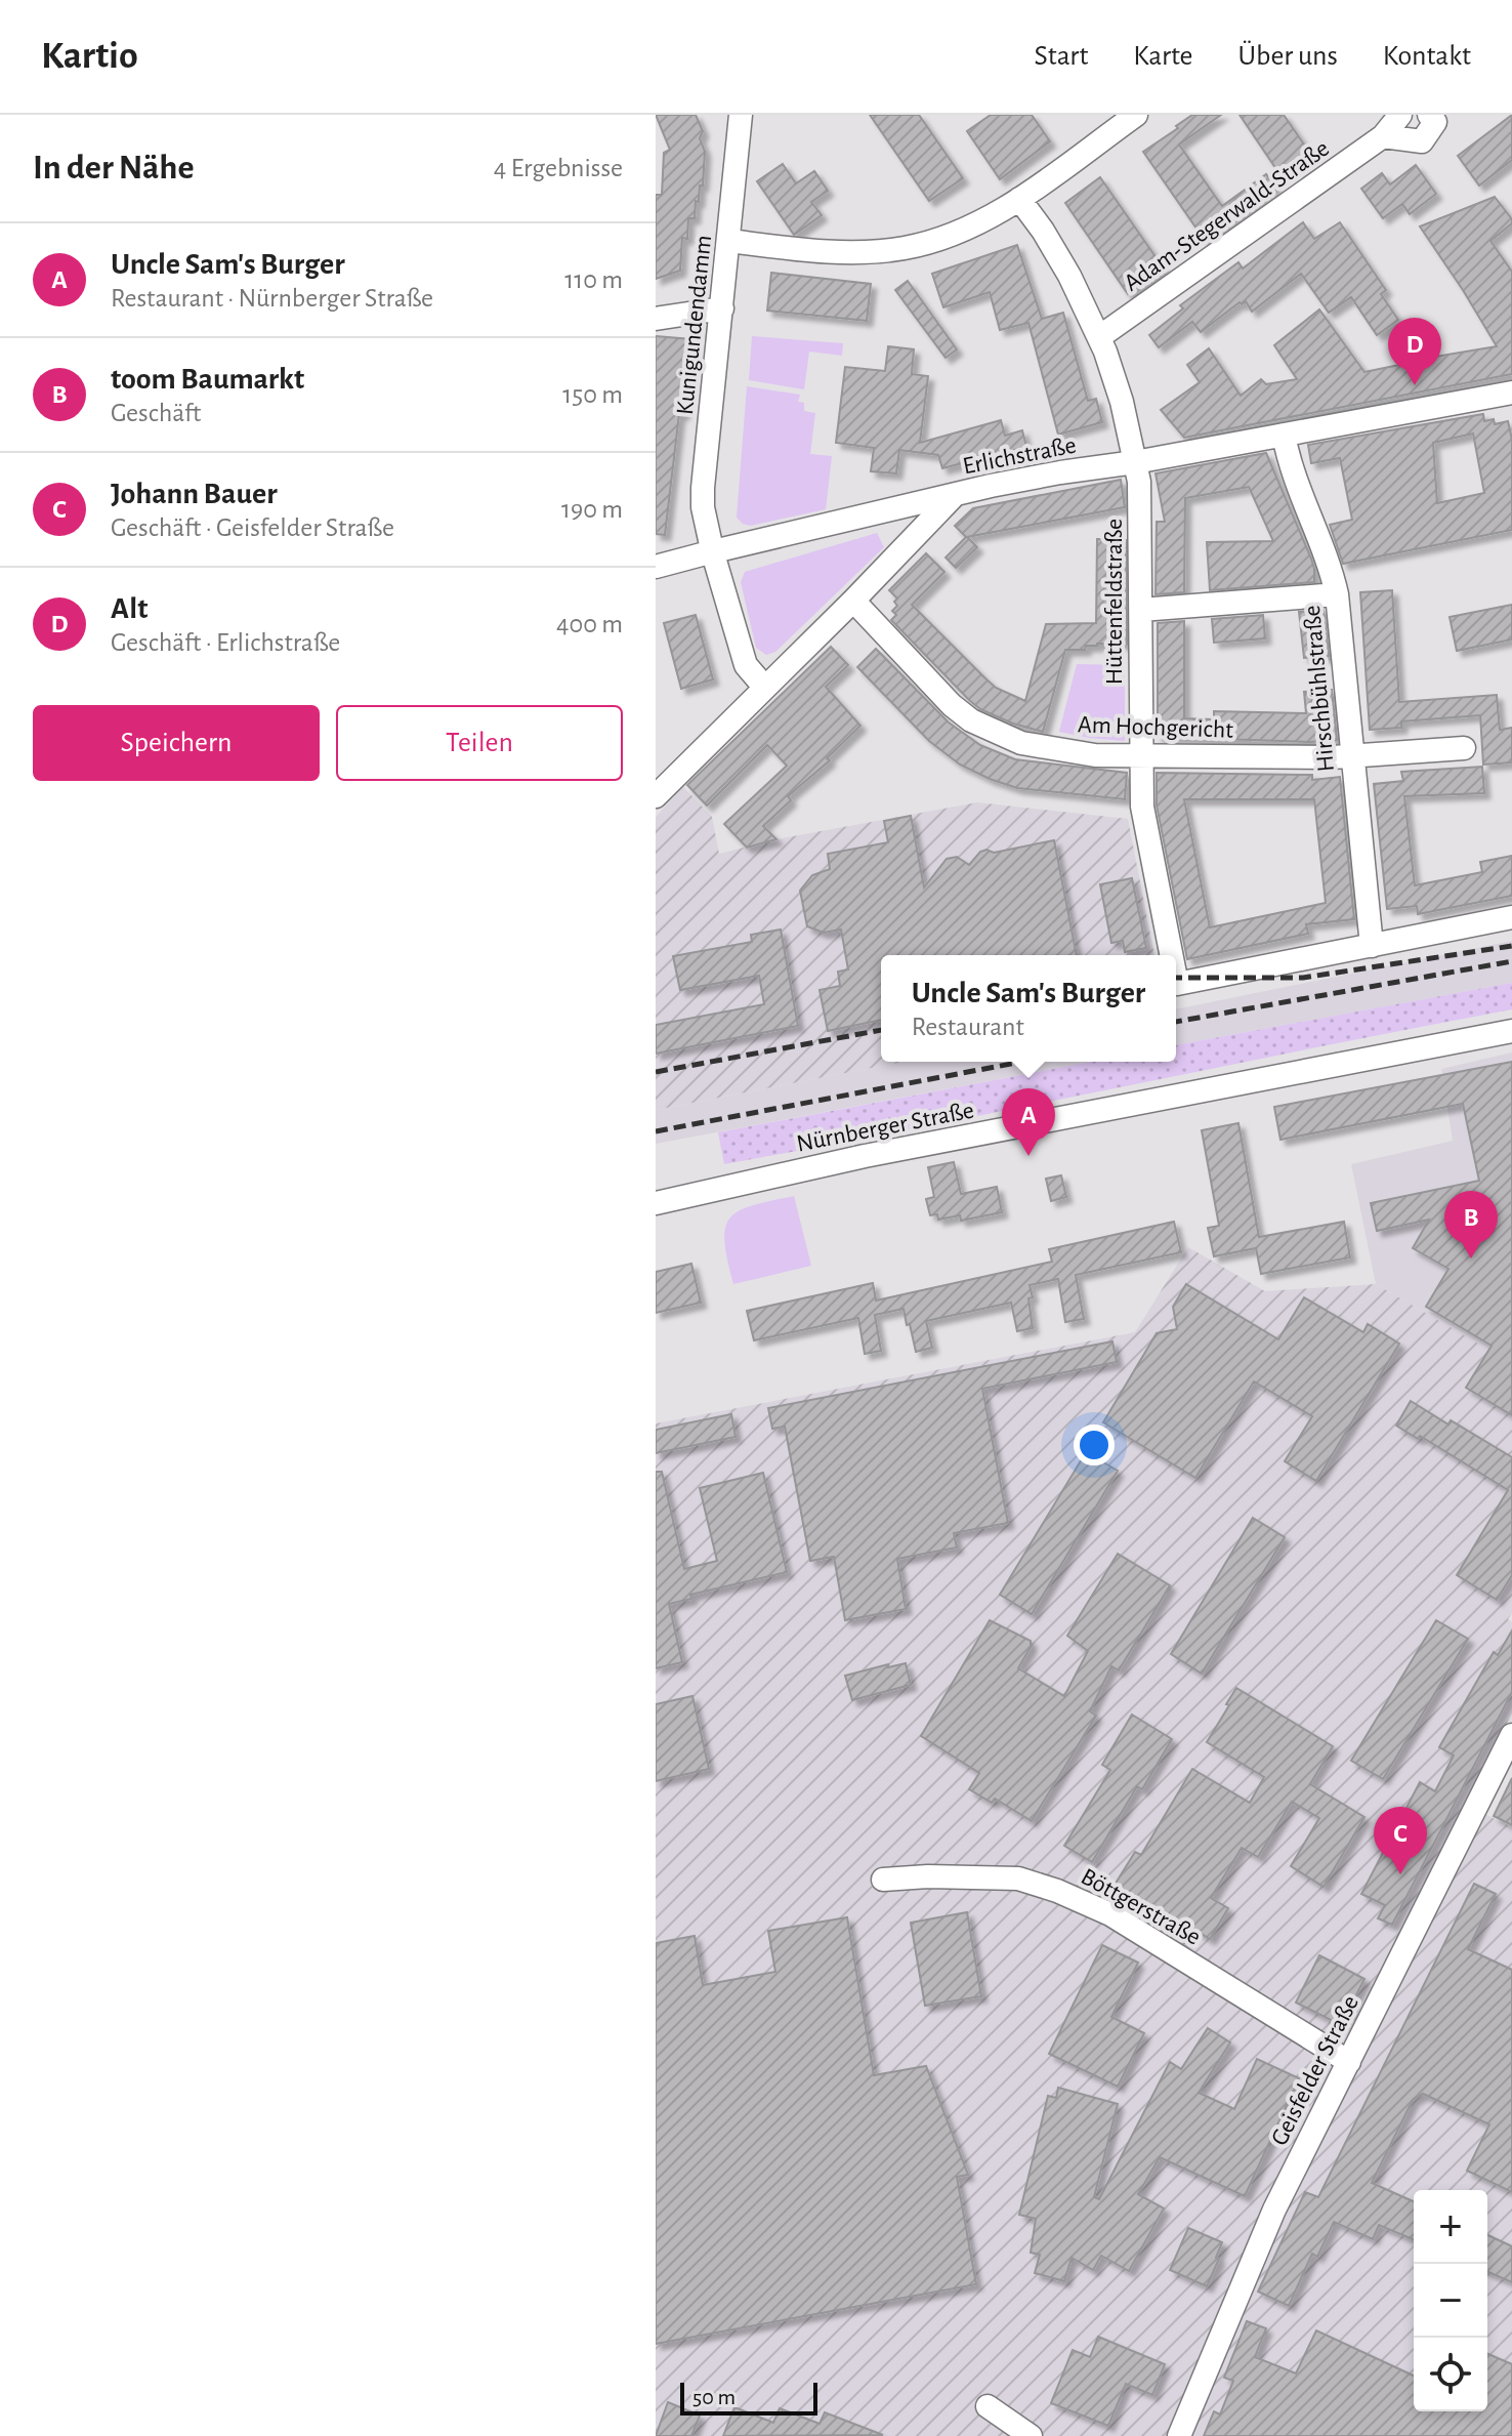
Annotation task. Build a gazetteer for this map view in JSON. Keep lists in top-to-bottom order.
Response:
{
  "streets": {
    "street": [
      "Adam-Stegerwald-Straße",
      "Kunigundendamm",
      "Erlichstraße",
      "Hüttenfeldstraße",
      "Hirschbühlstraße",
      "Am Hochgericht",
      "Nürnberger Straße",
      "Böttgerstraße",
      "Geisfelder Straße"
    ]
  },
  "crossings": [
    ["Adam-Stegerwald-Straße", "Hüttenfeldstraße"],
    ["Kunigundendamm", "Erlichstraße"],
    ["Erlichstraße", "Hüttenfeldstraße"],
    ["Erlichstraße", "Hirschbühlstraße"],
    ["Erlichstraße", "Am Hochgericht"],
    ["Hüttenfeldstraße", "Hirschbühlstraße"],
    ["Hüttenfeldstraße", "Am Hochgericht"],
    ["Hirschbühlstraße", "Am Hochgericht"],
    ["Böttgerstraße", "Geisfelder Straße"]
  ],
  "scale_bar": "50 m",
  "page": {
    "header": "Kartio",
    "nav": [
      "Start",
      "Karte",
      "Über uns",
      "Kontakt"
    ],
    "heading": ["In der Nähe", "4 Ergebnisse"],
    "list": [
      {
        "mark": "A",
        "name": "Uncle Sam's Burger",
        "note": "Restaurant · Nürnberger Straße",
        "value": "110 m"
      },
      {
        "mark": "B",
        "name": "toom Baumarkt",
        "note": "Geschäft",
        "value": "150 m"
      },
      {
        "mark": "C",
        "name": "Johann Bauer",
        "note": "Geschäft · Geisfelder Straße",
        "value": "190 m"
      },
      {
        "mark": "D",
        "name": "Alt",
        "note": "Geschäft · Erlichstraße",
        "value": "400 m"
      }
    ],
    "pins": [
      "D",
      "A",
      "B",
      "C"
    ],
    "buttons": ["Speichern", "Teilen"],
    "popup": ["Uncle Sam's Burger", "Restaurant"],
    "map_buttons": ["+", "−"],
    "scale": "50 m"
  }
}
